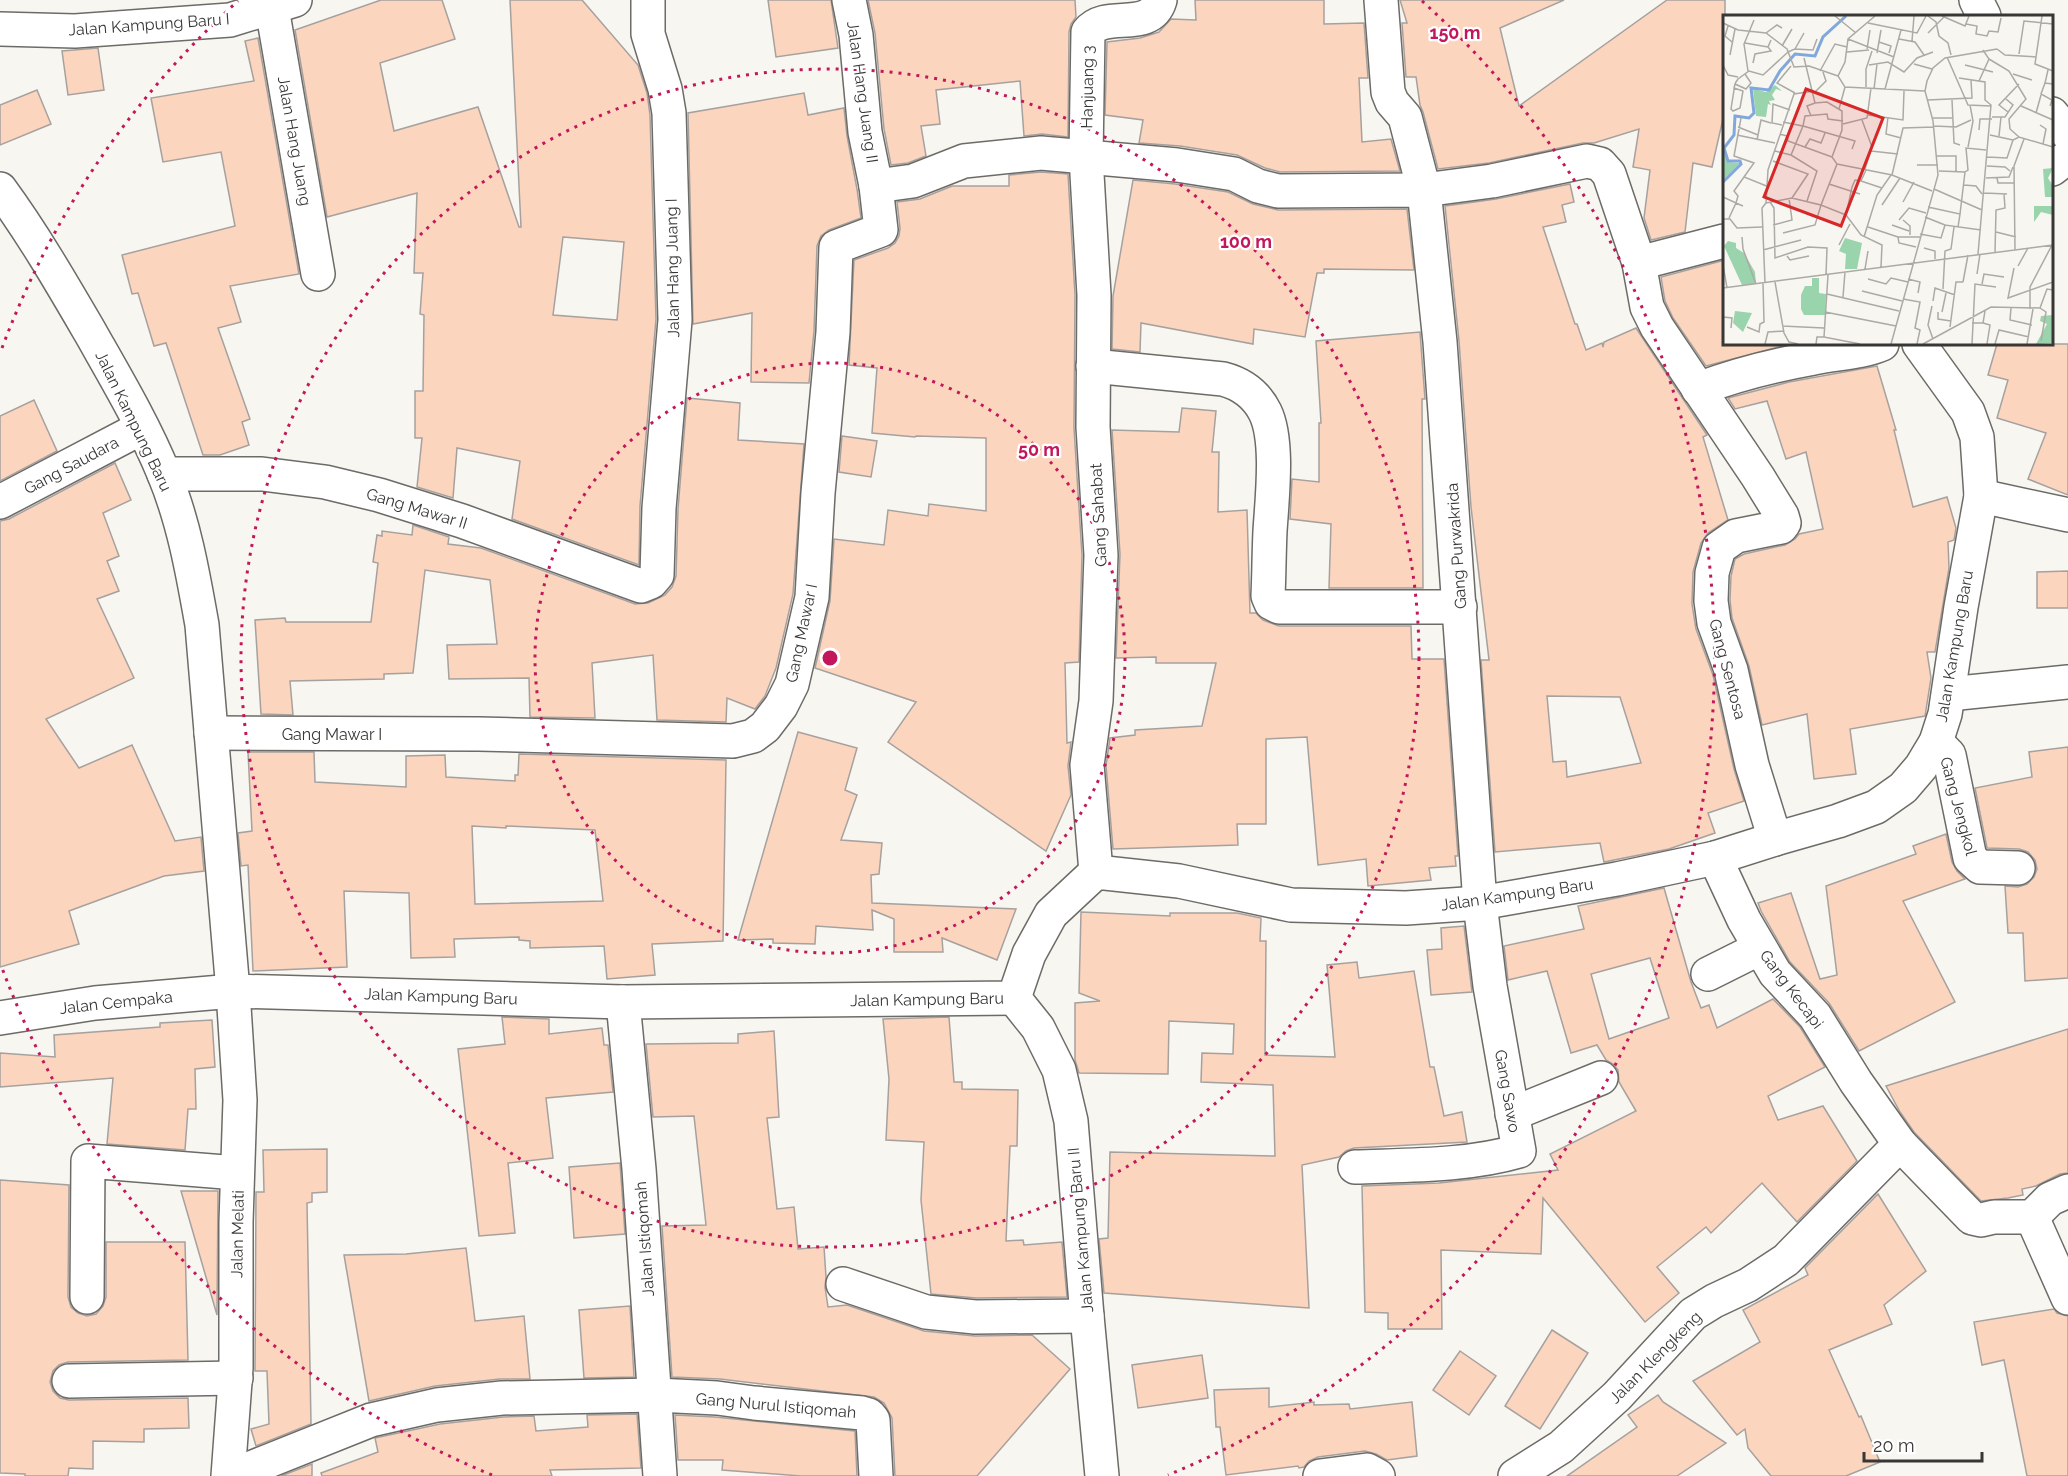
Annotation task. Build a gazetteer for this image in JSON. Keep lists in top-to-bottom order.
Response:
{
  "streets": {
    "street": [
      "Jalan Kampung Baru I",
      "Hanjuang 3",
      "Jalan Hang Juang II",
      "Jalan Hang Juang",
      "Jalan Hang Juang I",
      "Jalan Kampung Baru",
      "Gang Saudara",
      "Gang Mawar II",
      "Gang Sahabat",
      "Gang Purwakrida",
      "Gang Mawar I",
      "Gang Sentosa",
      "Gang Jengkol",
      "Gang Kecapi",
      "Jalan Cempaka",
      "Gang Sawo",
      "Jalan Kampung Baru II",
      "Jalan Melati",
      "Jalan Istiqomah",
      "Jalan Klengkeng",
      "Gang Nurul Istiqomah"
    ]
  },
  "crossings": [
    ["Jalan Kampung Baru I", "Jalan Hang Juang"],
    ["Hanjuang 3", "Jalan Hang Juang II"],
    ["Hanjuang 3", "Gang Sahabat"],
    ["Jalan Hang Juang II", "Gang Sahabat"],
    ["Jalan Hang Juang II", "Gang Purwakrida"],
    ["Jalan Hang Juang II", "Gang Mawar I"],
    ["Jalan Hang Juang II", "Gang Sentosa"],
    ["Jalan Hang Juang I", "Gang Mawar II"],
    ["Jalan Kampung Baru", "Gang Saudara"],
    ["Jalan Kampung Baru", "Gang Mawar II"],
    ["Jalan Kampung Baru", "Gang Sahabat"],
    ["Jalan Kampung Baru", "Gang Purwakrida"],
    ["Jalan Kampung Baru", "Gang Mawar I"],
    ["Jalan Kampung Baru", "Gang Sentosa"],
    ["Jalan Kampung Baru", "Gang Jengkol"],
    ["Jalan Kampung Baru", "Gang Kecapi"],
    ["Jalan Kampung Baru", "Jalan Cempaka"],
    ["Jalan Kampung Baru", "Gang Sawo"],
    ["Jalan Kampung Baru", "Jalan Kampung Baru II"],
    ["Jalan Kampung Baru", "Jalan Melati"],
    ["Jalan Kampung Baru", "Jalan Istiqomah"],
    ["Gang Purwakrida", "Gang Sentosa"],
    ["Gang Purwakrida", "Gang Sawo"],
    ["Gang Kecapi", "Jalan Klengkeng"],
    ["Jalan Cempaka", "Jalan Melati"],
    ["Jalan Melati", "Jalan Istiqomah"],
    ["Jalan Melati", "Gang Nurul Istiqomah"],
    ["Jalan Istiqomah", "Gang Nurul Istiqomah"]
  ],
  "scale_bar": "20 m",
  "rings": ["150 m", "100 m", "50 m"]
}
